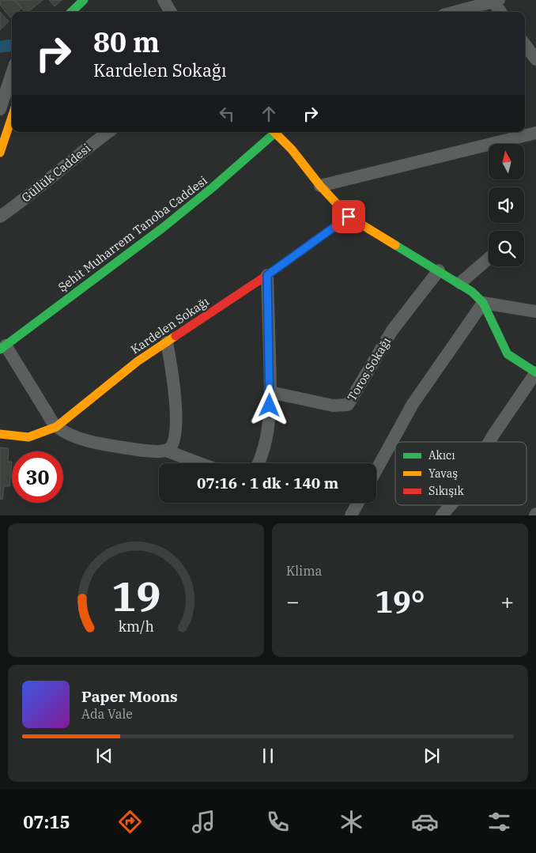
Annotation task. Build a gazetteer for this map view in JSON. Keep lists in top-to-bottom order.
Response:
{
  "streets": {
    "street": [
      "Güllük Caddesi",
      "Şehit Muharrem Tanoba Caddesi",
      "Kardelen Sokağı",
      "Toros Sokağı"
    ]
  },
  "legend": ["Akıcı", "Yavaş", "Sıkışık"],
  "north": "top",
  "page": {
    "turn": ["80 m", "Kardelen Sokağı"],
    "limit": "30",
    "trip": "07:16 · 1 dk · 140 m",
    "tile": "Klima",
    "heat": ["−", "19°", "+"],
    "song": ["Paper Moons", "Ada Vale"],
    "tabs": "07:15",
    "gauge": ["19", "km/h"]
  }
}
